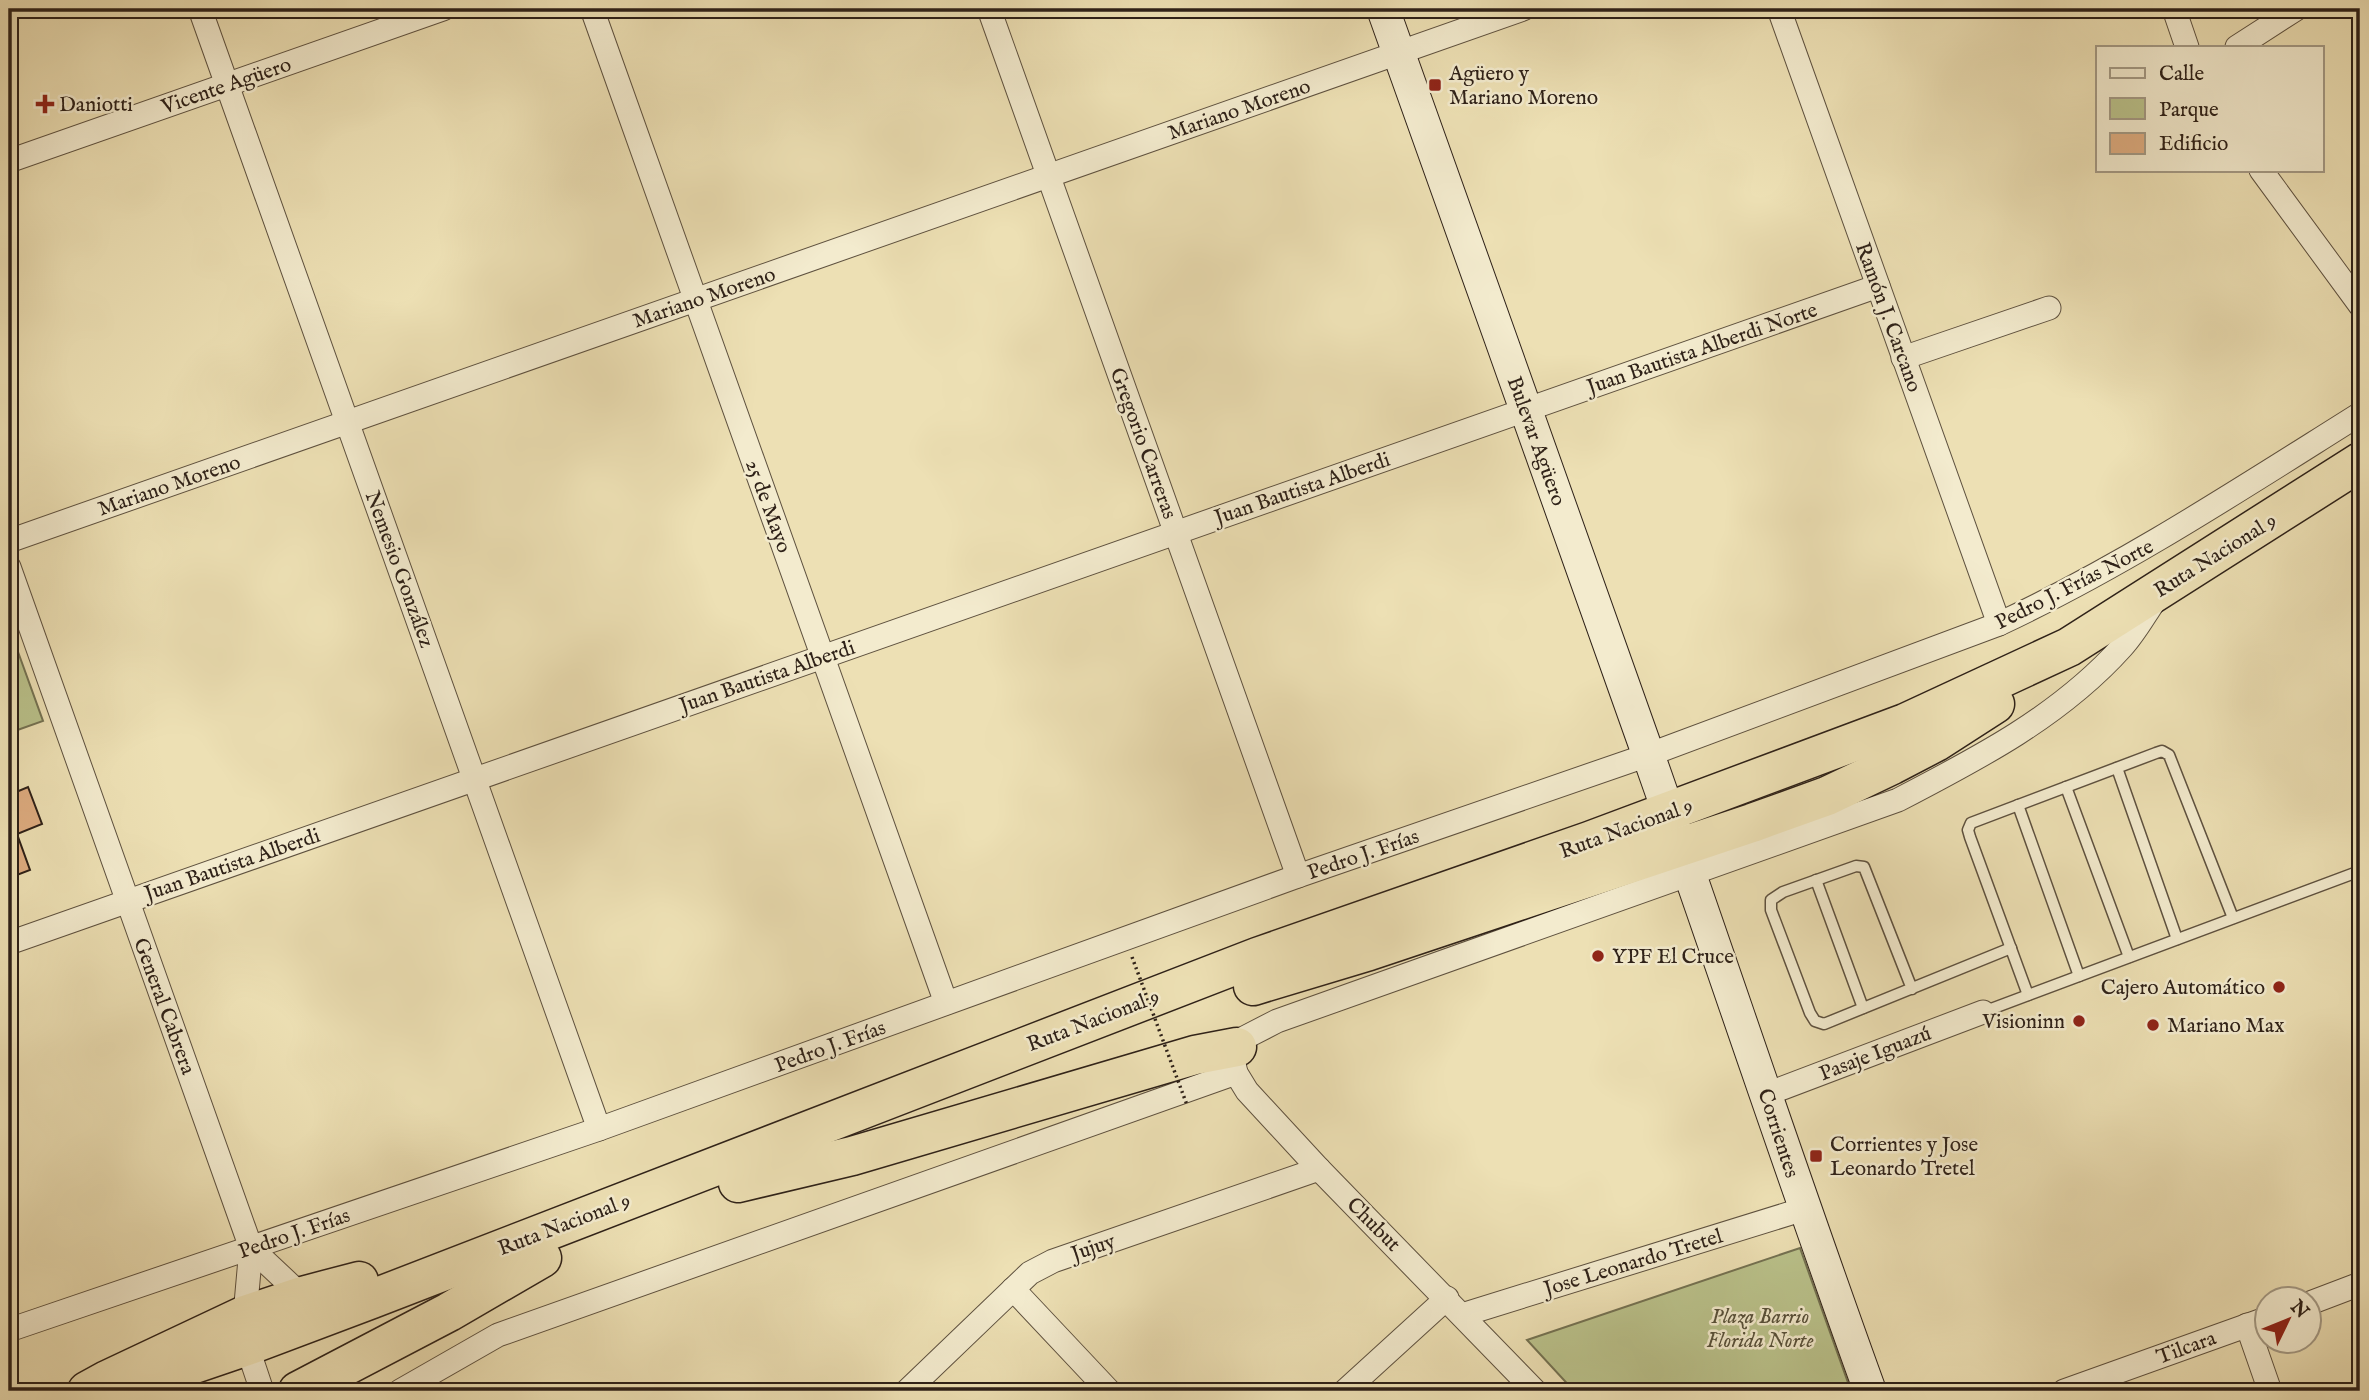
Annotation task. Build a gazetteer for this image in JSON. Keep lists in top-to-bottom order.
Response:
{
  "streets": {
    "highway": ["Ruta Nacional 9"],
    "main road": ["Bulevar Agüero", "Corrientes"],
    "street": [
      "Vicente Agüero",
      "Mariano Moreno",
      "Ramón J. Carcano",
      "Juan Bautista Alberdi Norte",
      "Gregorio Carreras",
      "Juan Bautista Alberdi",
      "25 de Mayo",
      "Nemesio González",
      "Pedro J. Frías Norte",
      "Pedro J. Frías",
      "General Cabrera",
      "Pasaje Iguazú",
      "Chubut",
      "Jujuy",
      "Jose Leonardo Tretel",
      "Tilcara"
    ]
  },
  "crossings": [
    ["Vicente Agüero", "Nemesio González"],
    ["Mariano Moreno", "Bulevar Agüero"],
    ["Mariano Moreno", "Gregorio Carreras"],
    ["Mariano Moreno", "25 de Mayo"],
    ["Mariano Moreno", "Nemesio González"],
    ["Ramón J. Carcano", "Juan Bautista Alberdi Norte"],
    ["Ramón J. Carcano", "Pedro J. Frías Norte"],
    ["Juan Bautista Alberdi Norte", "Bulevar Agüero"],
    ["Juan Bautista Alberdi Norte", "Juan Bautista Alberdi"],
    ["Bulevar Agüero", "Juan Bautista Alberdi"],
    ["Bulevar Agüero", "Ruta Nacional 9"],
    ["Bulevar Agüero", "Pedro J. Frías Norte"],
    ["Bulevar Agüero", "Pedro J. Frías"],
    ["Bulevar Agüero", "Corrientes"],
    ["Gregorio Carreras", "Juan Bautista Alberdi"],
    ["Gregorio Carreras", "Pedro J. Frías"],
    ["Juan Bautista Alberdi", "25 de Mayo"],
    ["Juan Bautista Alberdi", "Nemesio González"],
    ["Juan Bautista Alberdi", "General Cabrera"],
    ["25 de Mayo", "Pedro J. Frías"],
    ["Ruta Nacional 9", "Corrientes"],
    ["Nemesio González", "Pedro J. Frías"],
    ["Pedro J. Frías Norte", "Pedro J. Frías"],
    ["Pedro J. Frías", "General Cabrera"],
    ["Pasaje Iguazú", "Corrientes"],
    ["Corrientes", "Jose Leonardo Tretel"],
    ["Chubut", "Jujuy"],
    ["Chubut", "Jose Leonardo Tretel"]
  ],
  "parks": ["Plaza Barrio Florida Norte"],
  "places": {
    "transit": ["Agüero y Mariano Moreno", "Corrientes y Jose Leonardo Tretel"],
    "health": ["Daniotti"],
    "other": [
      "YPF El Cruce",
      "Cajero Automático",
      "Visioninn",
      "Mariano Max"
    ]
  },
  "legend": ["Calle", "Parque", "Edificio"],
  "north": "top right"
}
